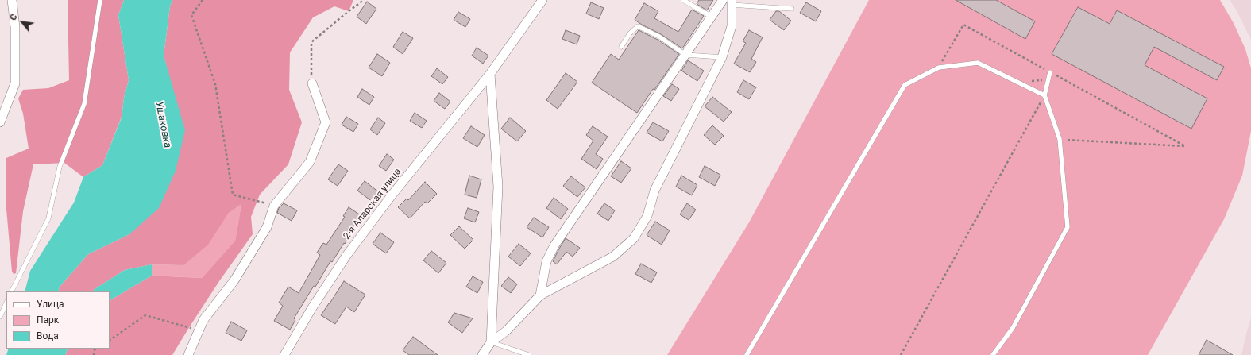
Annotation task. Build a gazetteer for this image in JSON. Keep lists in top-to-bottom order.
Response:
{
  "streets": {
    "street": ["2-я Аларская улица"]
  },
  "water": ["Ушаковка"],
  "legend": ["Улица", "Парк", "Вода"],
  "north": "top left"
}
